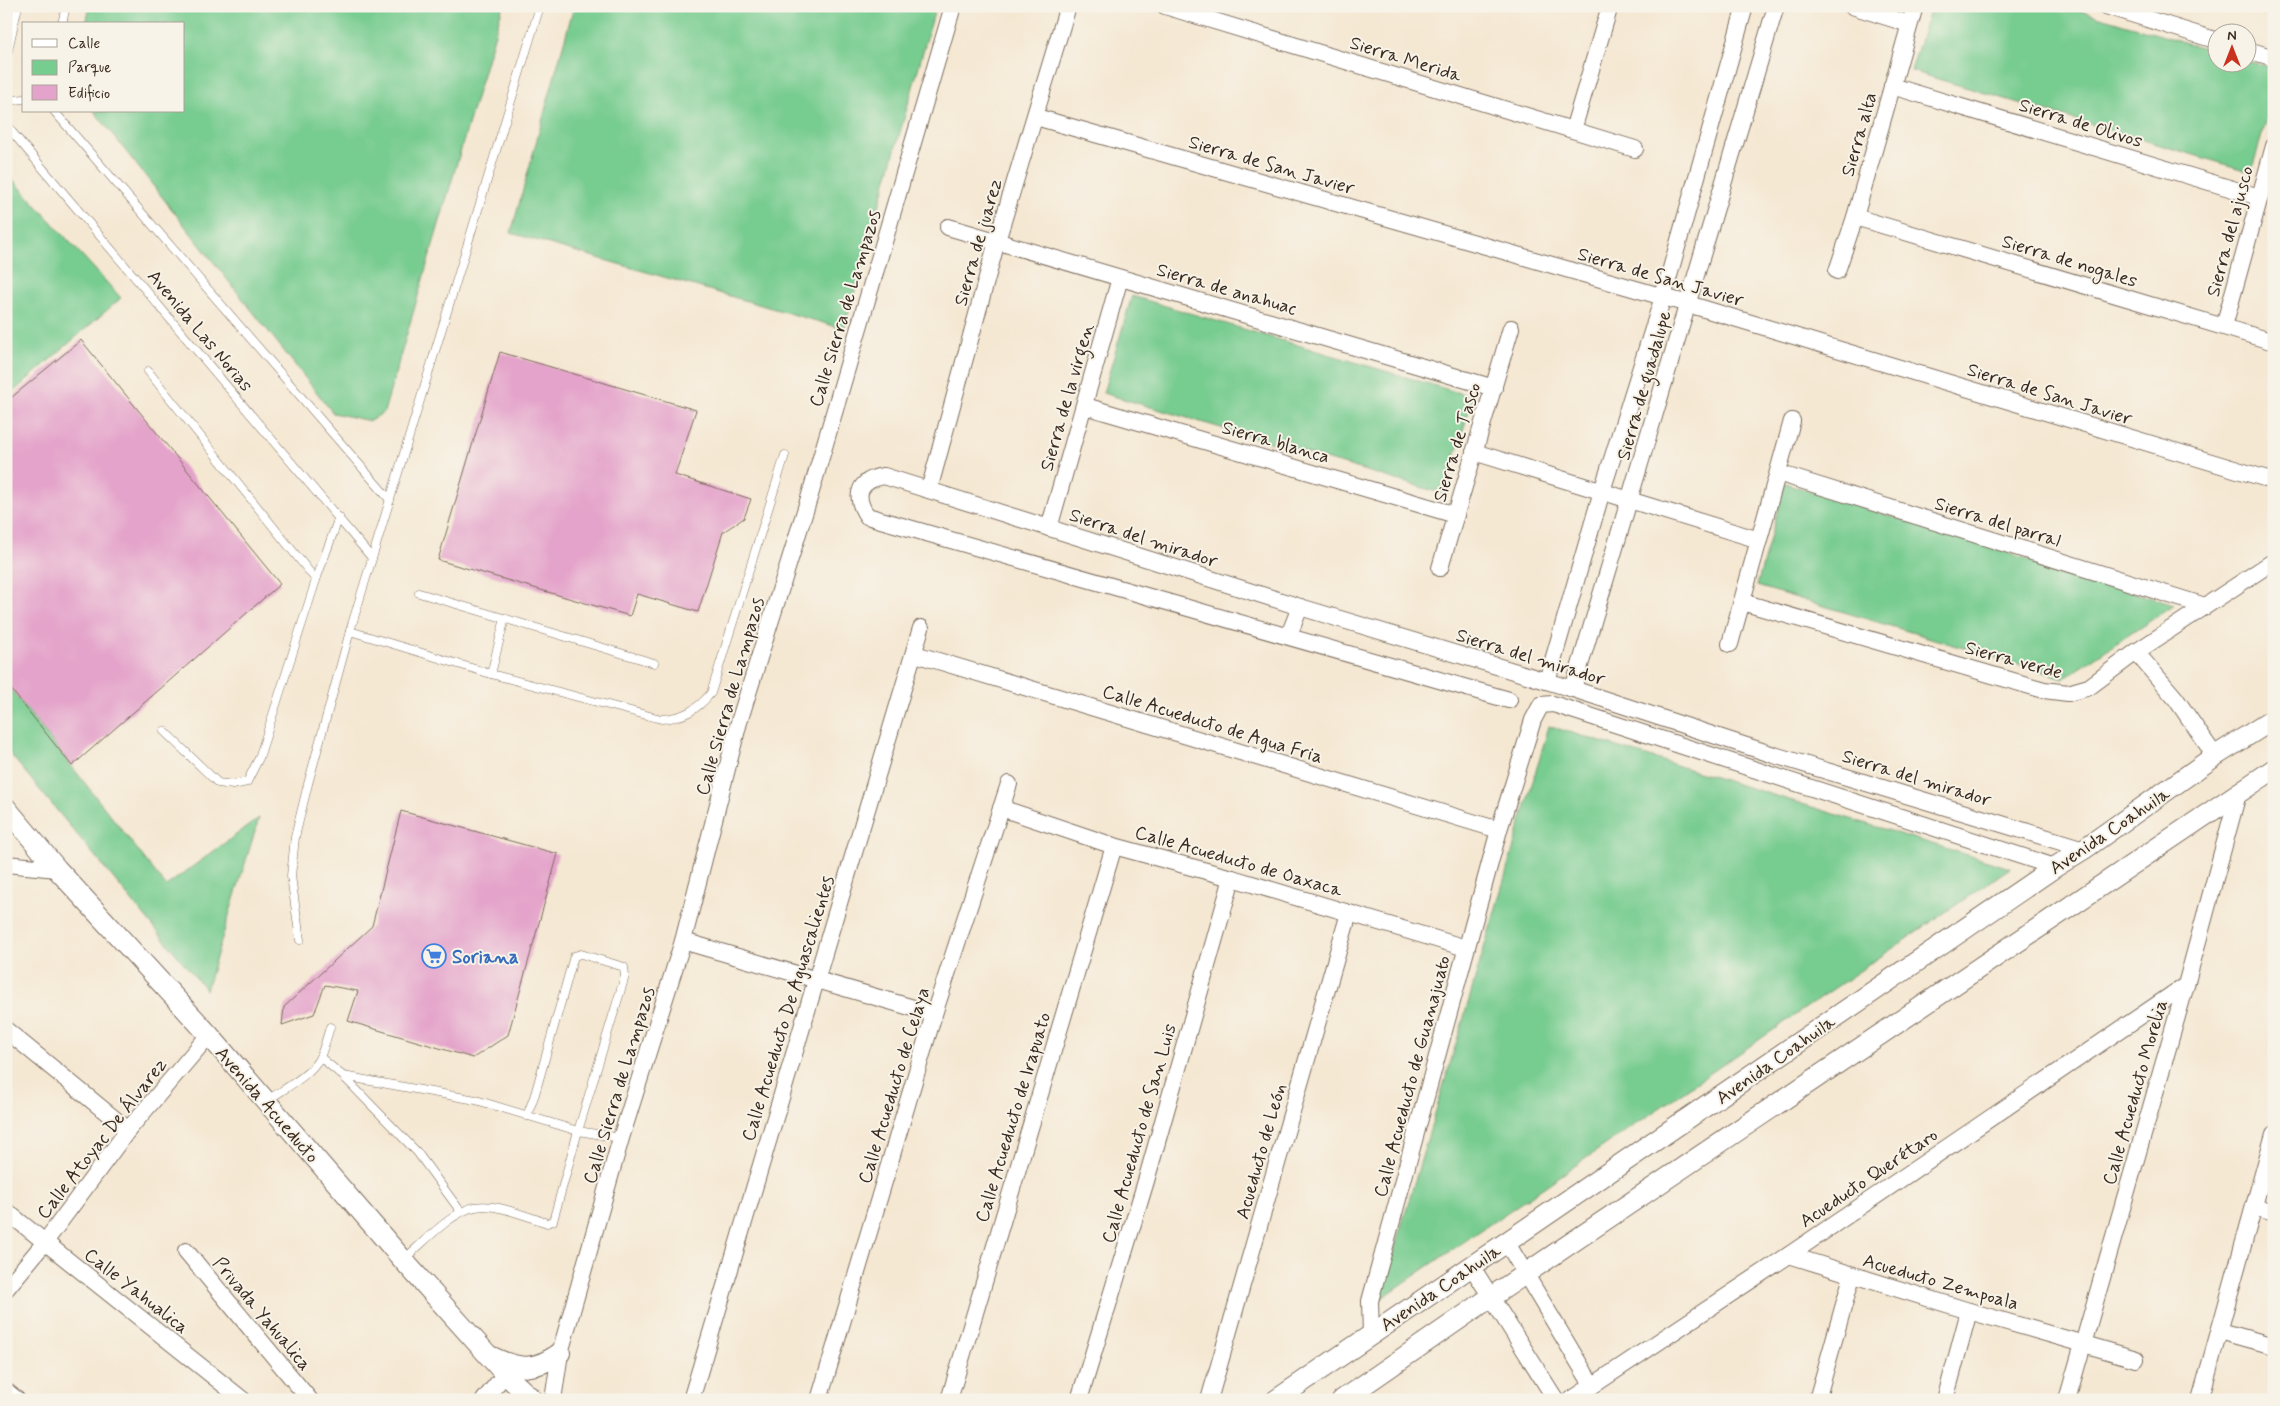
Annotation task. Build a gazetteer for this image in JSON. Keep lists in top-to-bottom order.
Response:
{
  "streets": {
    "street": [
      "Sierra Merida",
      "Sierra de Olivos",
      "Sierra alta",
      "Sierra de San Javier",
      "Sierra del ajusco",
      "Sierra de juarez",
      "Sierra de nogales",
      "Sierra de anahuac",
      "Calle Sierra de Lampazos",
      "Sierra de guadalupe",
      "Sierra de la virgen",
      "Sierra blanca",
      "Sierra de Tasco",
      "Sierra del parral",
      "Sierra del mirador",
      "Sierra verde",
      "Calle Acueducto de Agua Fria",
      "Avenida Coahuila",
      "Calle Acueducto de Oaxaca",
      "Calle Acueducto De Aguascalientes",
      "Calle Acueducto de Guanajuato",
      "Calle Acueducto de Celaya",
      "Calle Acueducto Morelia",
      "Avenida Acueducto",
      "Calle Acueducto de Irapuato",
      "Calle Acueducto de San Luis",
      "Calle Atoyac De Álvarez",
      "Acueducto de León",
      "Acueducto Querétaro",
      "Acueducto Zempoala",
      "Calle Yahualica",
      "Privada Yahualica"
    ],
    "lane": ["Avenida Las Norias"]
  },
  "crossings": [
    ["Sierra de Olivos", "Sierra alta"],
    ["Sierra de Olivos", "Sierra del ajusco"],
    ["Sierra alta", "Sierra de nogales"],
    ["Sierra de San Javier", "Sierra de juarez"],
    ["Sierra de San Javier", "Sierra de guadalupe"],
    ["Sierra del ajusco", "Sierra de nogales"],
    ["Sierra de juarez", "Sierra de anahuac"],
    ["Sierra de juarez", "Sierra del mirador"],
    ["Sierra de anahuac", "Sierra de la virgen"],
    ["Sierra de anahuac", "Sierra de Tasco"],
    ["Sierra de guadalupe", "Sierra del mirador"],
    ["Sierra de la virgen", "Sierra blanca"],
    ["Sierra de la virgen", "Sierra del mirador"],
    ["Sierra blanca", "Sierra de Tasco"],
    ["Sierra del parral", "Sierra verde"],
    ["Sierra del mirador", "Avenida Coahuila"],
    ["Sierra del mirador", "Calle Acueducto de Guanajuato"],
    ["Calle Acueducto de Agua Fria", "Calle Acueducto De Aguascalientes"],
    ["Calle Acueducto de Agua Fria", "Calle Acueducto de Guanajuato"],
    ["Avenida Coahuila", "Calle Acueducto de Guanajuato"],
    ["Avenida Coahuila", "Calle Acueducto Morelia"],
    ["Calle Acueducto de Oaxaca", "Calle Acueducto de Guanajuato"],
    ["Calle Acueducto de Oaxaca", "Calle Acueducto de Celaya"],
    ["Calle Acueducto de Oaxaca", "Calle Acueducto de Irapuato"],
    ["Calle Acueducto de Oaxaca", "Calle Acueducto de San Luis"],
    ["Calle Acueducto de Oaxaca", "Acueducto de León"],
    ["Calle Acueducto Morelia", "Acueducto Querétaro"],
    ["Calle Acueducto Morelia", "Acueducto Zempoala"],
    ["Avenida Acueducto", "Calle Atoyac De Álvarez"],
    ["Calle Atoyac De Álvarez", "Calle Yahualica"],
    ["Acueducto Querétaro", "Acueducto Zempoala"]
  ],
  "places": {
    "supermarket": ["Soriana"]
  },
  "legend": ["Calle", "Parque", "Edificio"],
  "north": "top"
}
